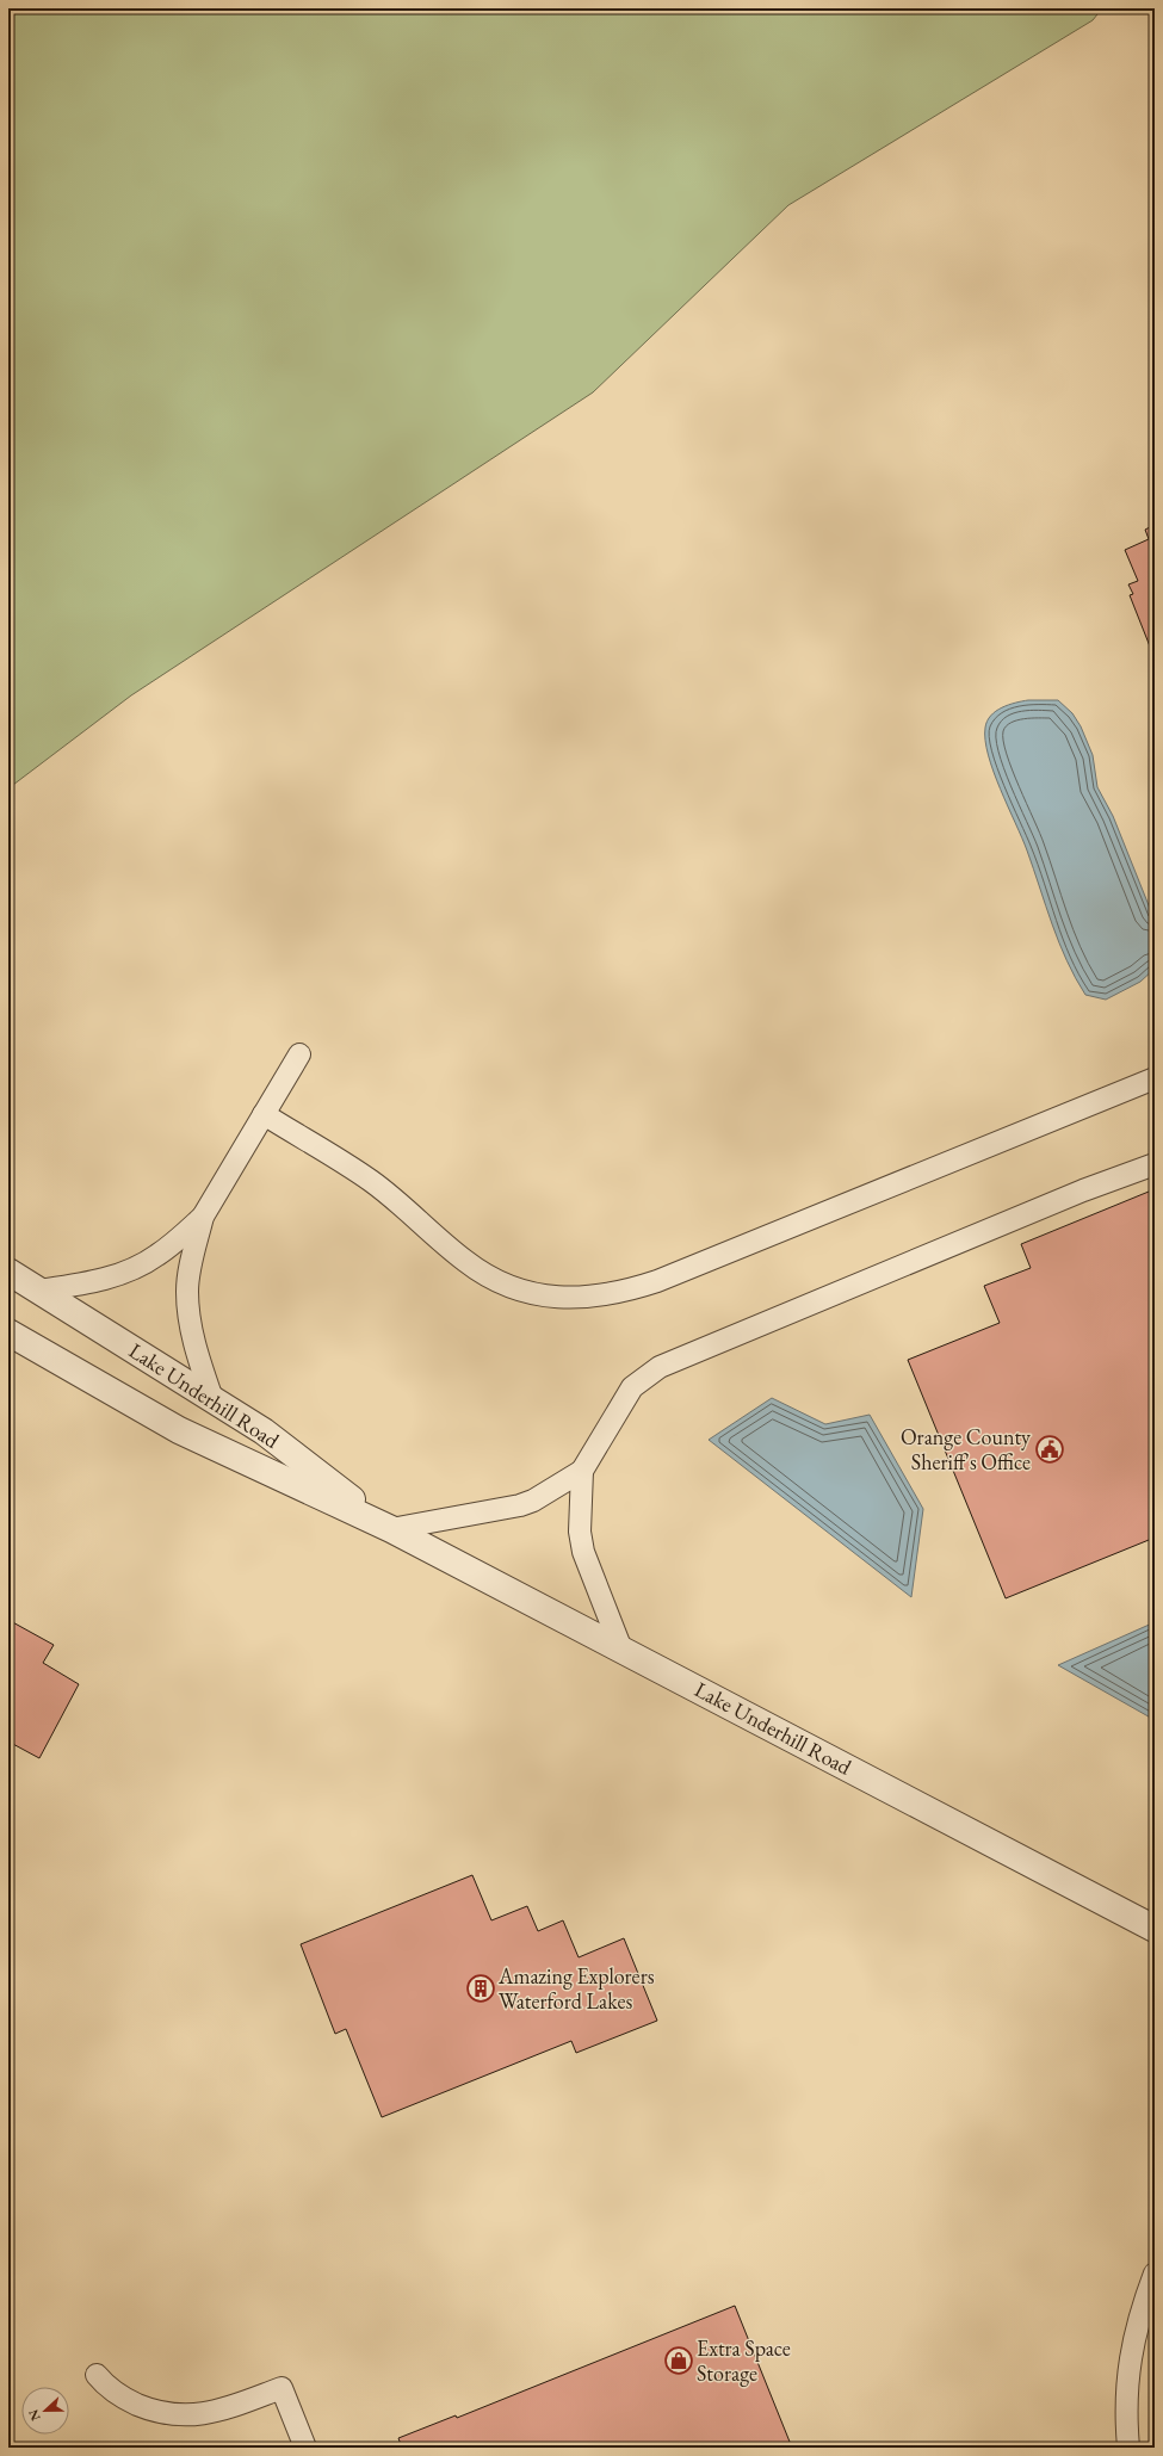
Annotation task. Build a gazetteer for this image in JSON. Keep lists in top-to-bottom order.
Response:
{
  "streets": {
    "street": ["Lake Underhill Road"]
  },
  "places": {
    "public building": ["Orange County Sheriff's Office"],
    "building": ["Amazing Explorers Waterford Lakes"],
    "shop": ["Extra Space Storage"]
  },
  "north": "left"
}
